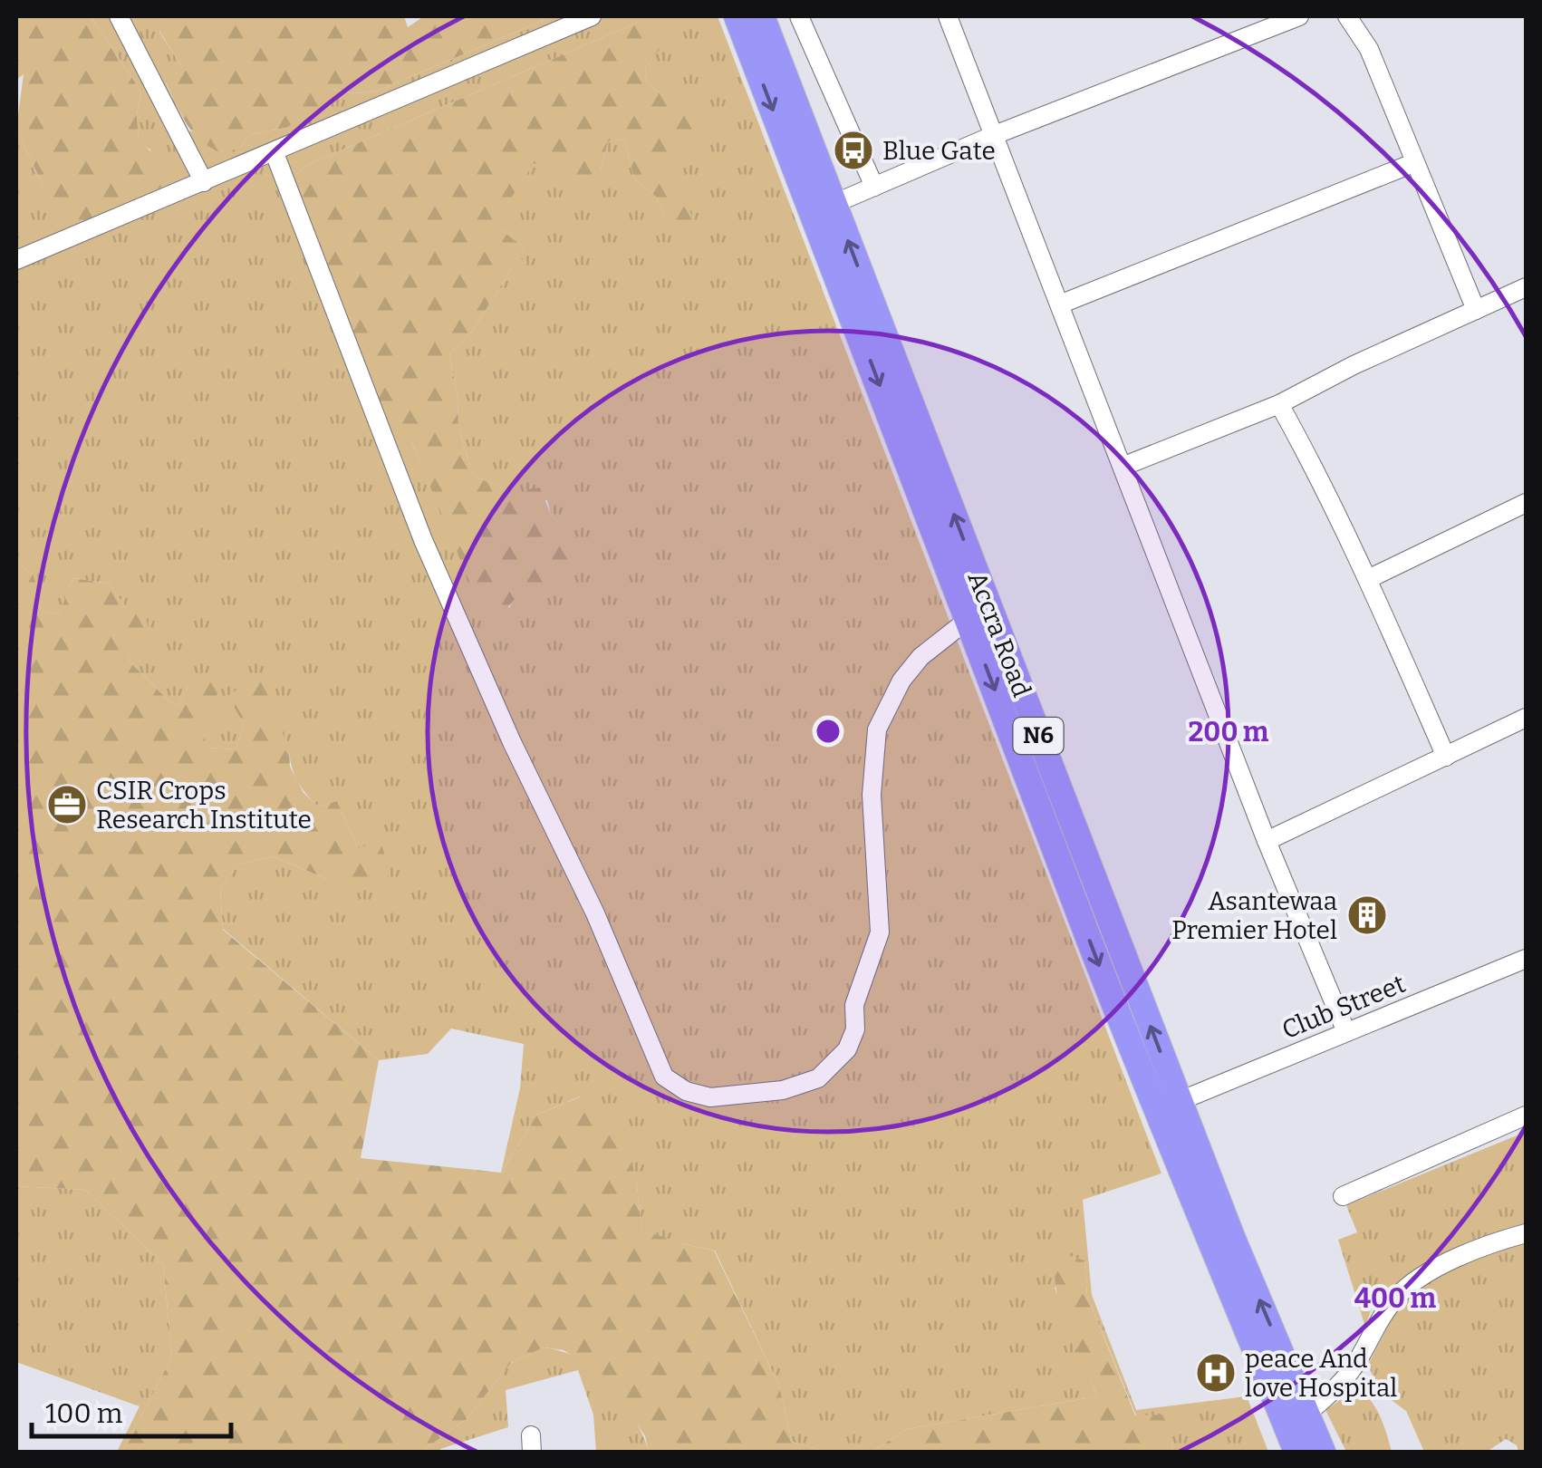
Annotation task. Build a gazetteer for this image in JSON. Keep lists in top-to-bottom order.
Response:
{
  "streets": {
    "highway": ["Accra Road", "N6"],
    "street": ["Club Street"]
  },
  "crossings": [
    ["Accra Road", "Club Street"]
  ],
  "places": {
    "bus stop": ["Blue Gate"],
    "office": ["CSIR Crops Research Institute"],
    "building": ["Asantewaa Premier Hotel"],
    "hospital": ["peace And love Hospital"]
  },
  "scale_bar": "100 m",
  "rings": ["200 m", "400 m"]
}
